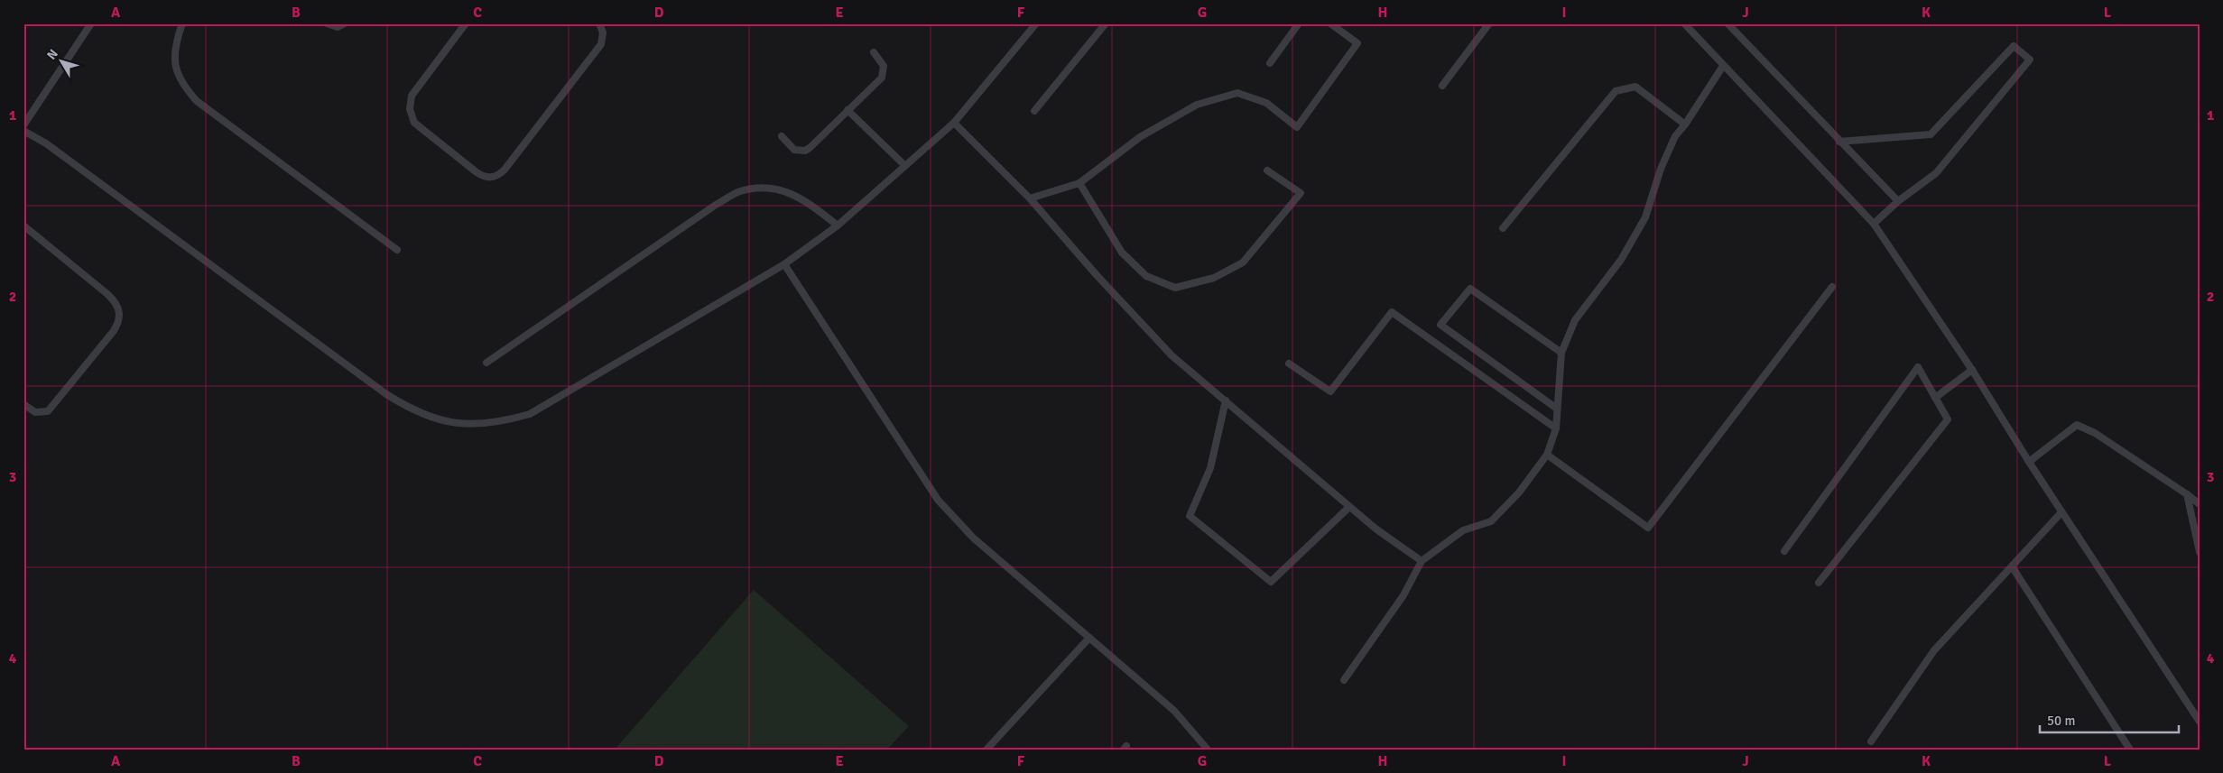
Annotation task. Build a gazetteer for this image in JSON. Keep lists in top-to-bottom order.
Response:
{
  "scale_bar": "50 m",
  "north": "top left",
  "grid": {
    "columns": [
      "A",
      "B",
      "C",
      "D",
      "E",
      "F",
      "G",
      "H",
      "I",
      "J",
      "K",
      "L"
    ],
    "rows": [
      "1",
      "2",
      "3",
      "4"
    ]
  }
}
